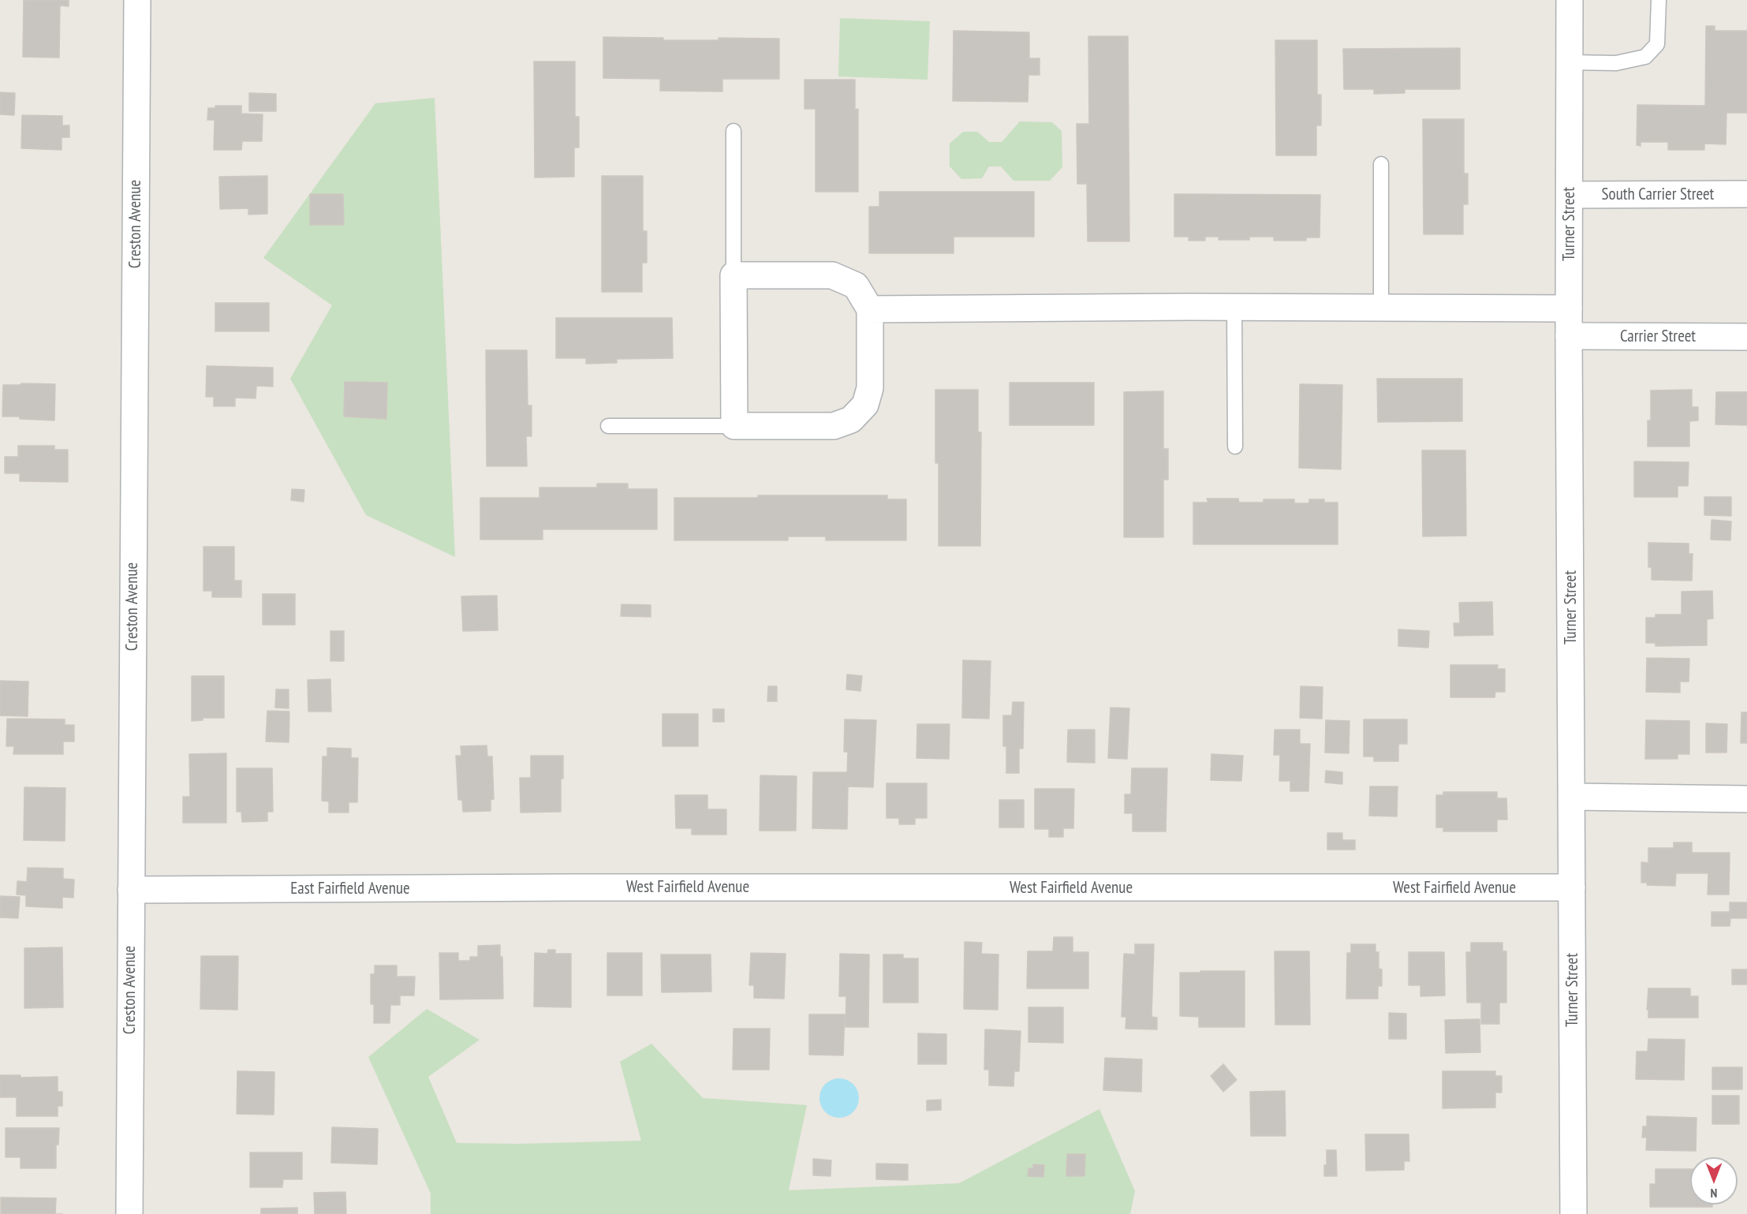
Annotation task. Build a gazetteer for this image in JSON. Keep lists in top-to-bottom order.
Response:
{
  "streets": {
    "street": [
      "South Carrier Street",
      "Creston Avenue",
      "Turner Street",
      "Carrier Street",
      "West Fairfield Avenue",
      "East Fairfield Avenue"
    ]
  },
  "crossings": [
    ["South Carrier Street", "Turner Street"],
    ["Creston Avenue", "East Fairfield Avenue"],
    ["Turner Street", "Carrier Street"],
    ["Turner Street", "West Fairfield Avenue"],
    ["West Fairfield Avenue", "East Fairfield Avenue"]
  ],
  "north": "bottom"
}
